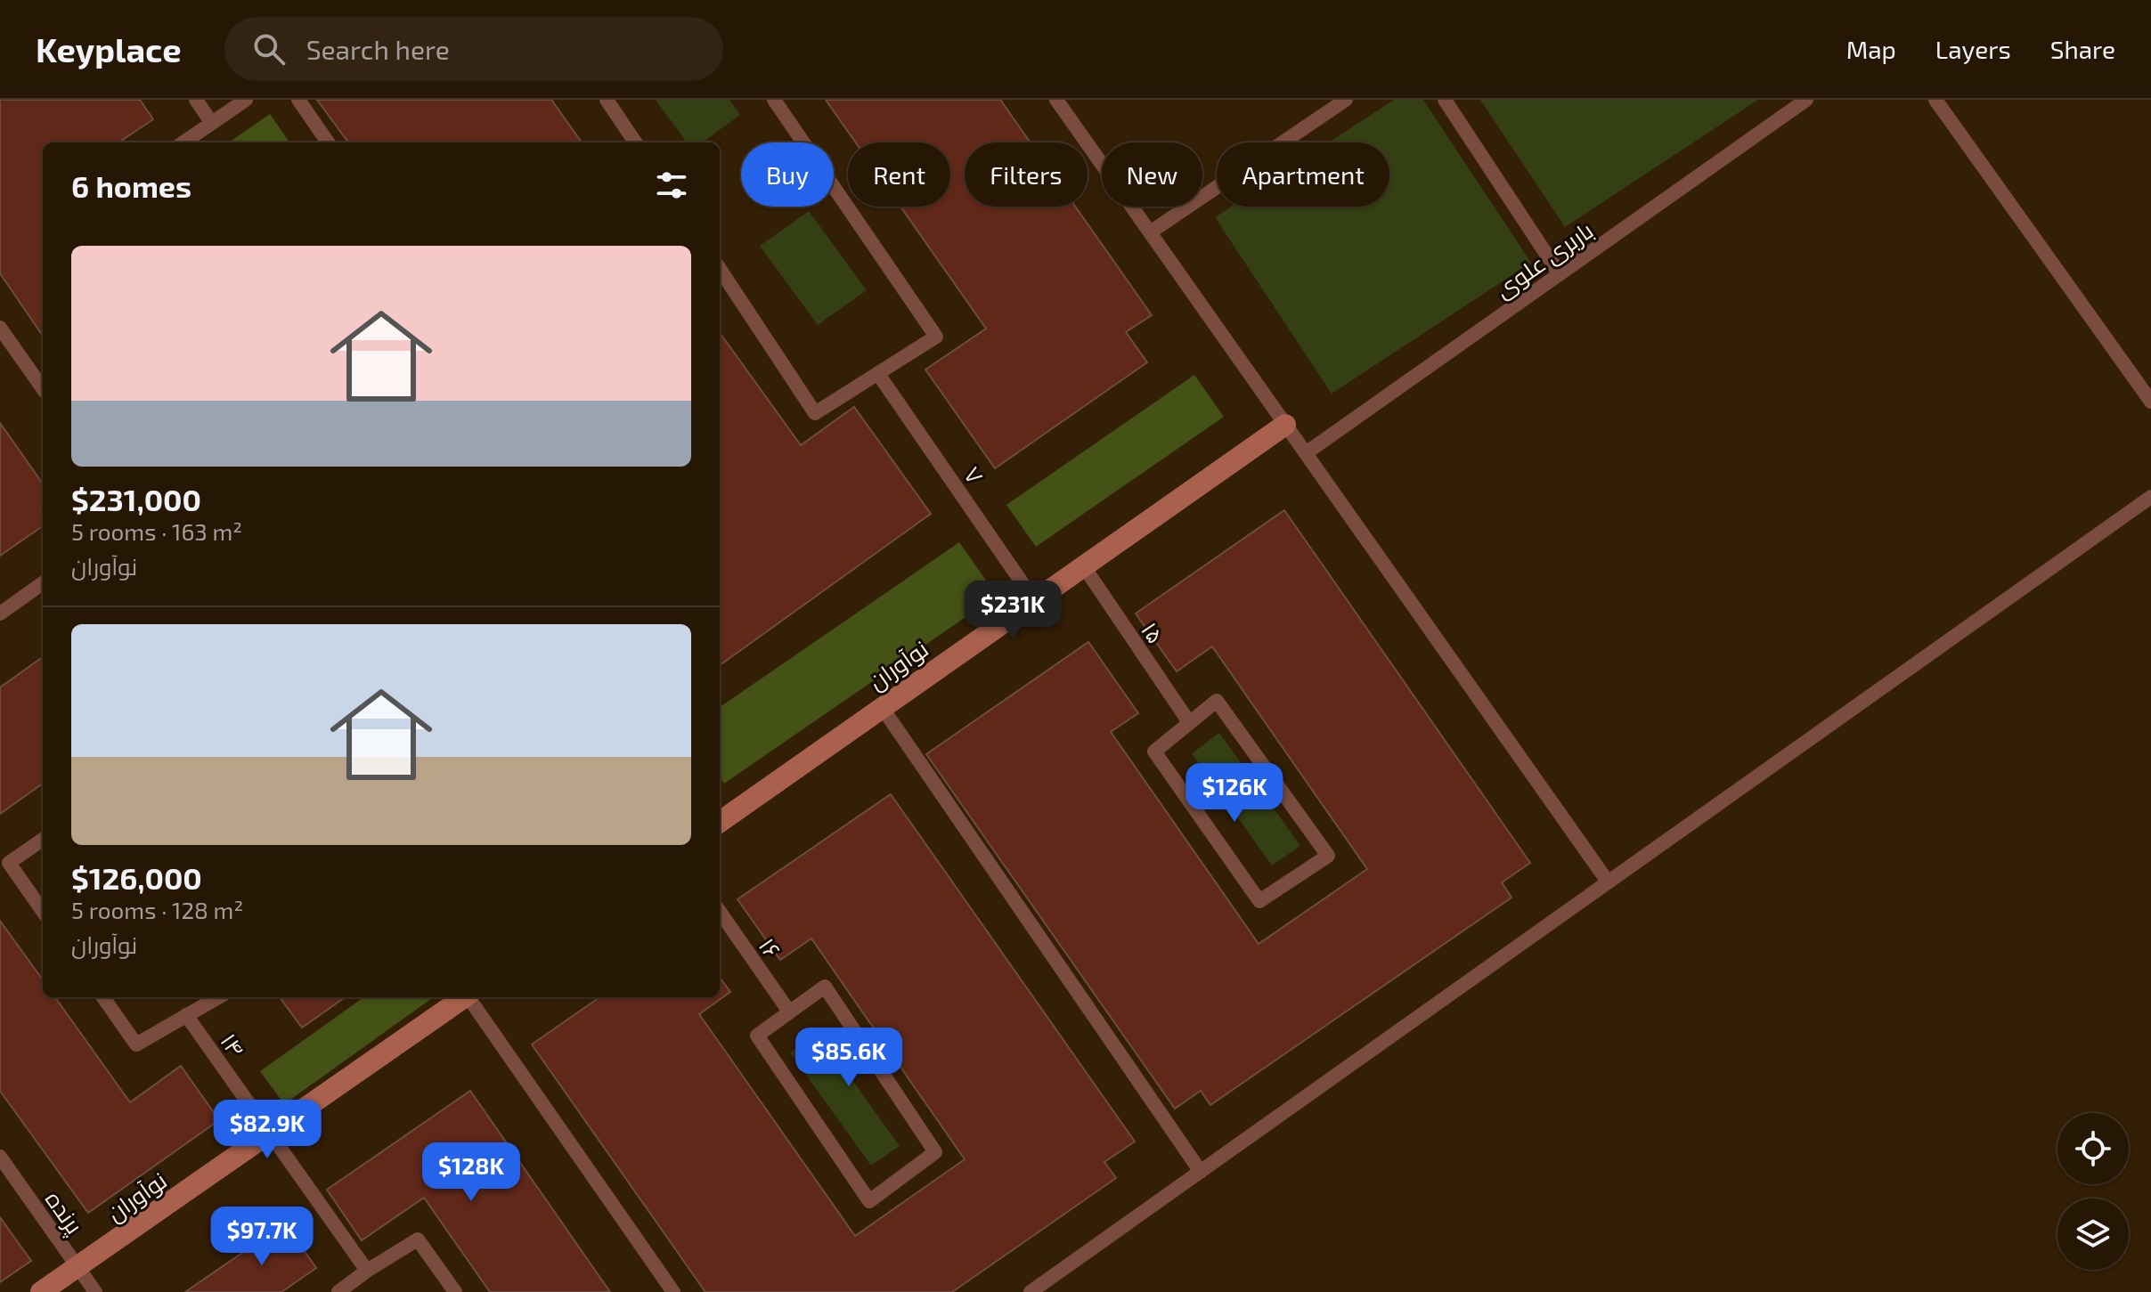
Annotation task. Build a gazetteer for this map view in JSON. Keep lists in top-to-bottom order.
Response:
{
  "streets": {
    "street": ["نوآوران"],
    "lane": [
      "باربری علوی",
      "۷",
      "۱۵",
      "۱۶",
      "۱۴",
      "پرنده"
    ]
  },
  "crossings": [
    ["۷", "نوآوران"],
    ["۱۵", "نوآوران"],
    ["نوآوران", "۱۴"],
    ["نوآوران", "پرنده"]
  ],
  "page": {
    "header": "Keyplace",
    "search": "Search here",
    "nav": ["Map", "Layers", "Share"],
    "chip": [
      "Buy",
      "Rent",
      "Filters",
      "New",
      "Apartment"
    ],
    "heading": "6 homes",
    "list": [
      {
        "name": "$231,000",
        "note": "5 rooms · 163 m² · نوآوران"
      },
      {
        "name": "$126,000",
        "note": "5 rooms · 128 m² · نوآوران"
      }
    ],
    "price": [
      "$231K",
      "$126K",
      "$85.6K",
      "$82.9K",
      "$128K",
      "$97.7K"
    ]
  }
}
